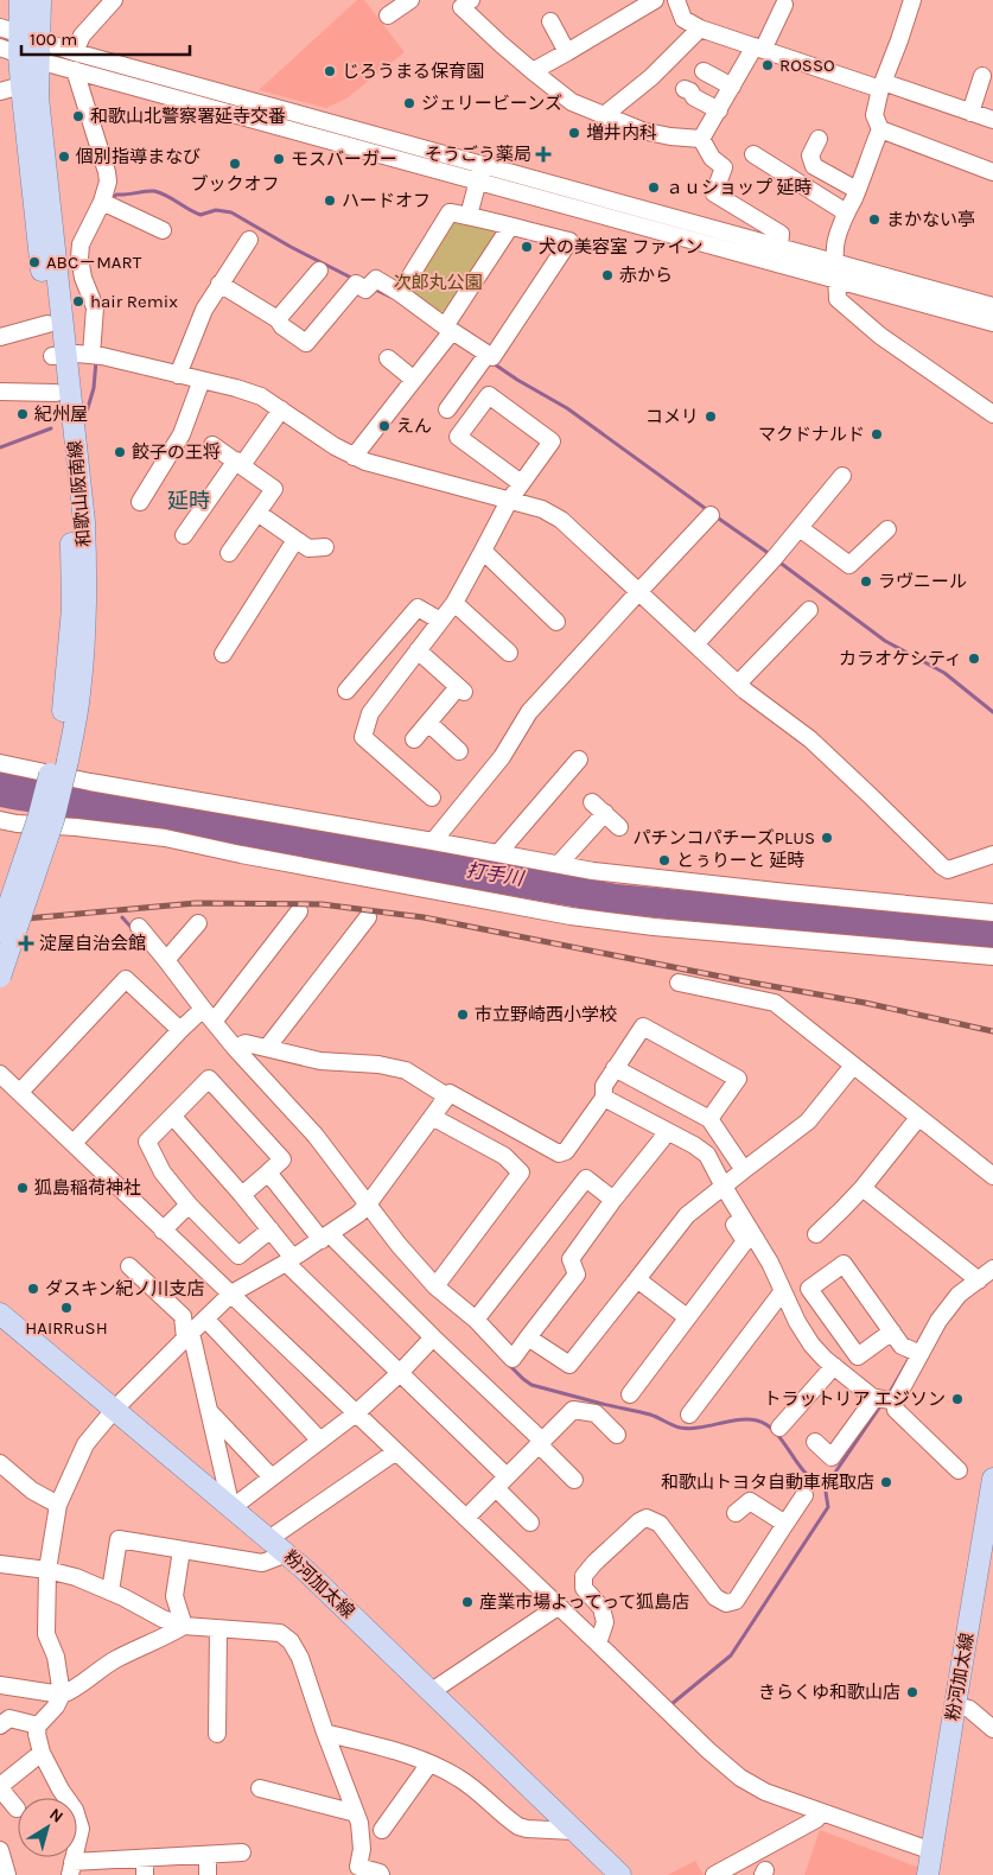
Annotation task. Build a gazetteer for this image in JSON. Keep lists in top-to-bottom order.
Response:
{
  "streets": {
    "main road": ["和歌山阪南線", "粉河加太線"]
  },
  "districts": ["延時"],
  "water": ["打手川"],
  "parks": ["次郎丸公園"],
  "places": {
    "other": [
      "ROSSO",
      "じろうまる保育園",
      "ジェリービーンズ",
      "和歌山北警察署延寺交番",
      "増井内科",
      "個別指導まなび",
      "モスバーガー",
      "ブックオフ",
      "ａｕショップ 延時",
      "ハードオフ",
      "まかない亭",
      "犬の美容室 ファイン",
      "ABC－MART",
      "赤から",
      "hair Remix",
      "紀州屋",
      "コメリ",
      "えん",
      "マクドナルド",
      "餃子の王将",
      "ラヴニール",
      "カラオケシティ",
      "パチンコパチーズPLUS",
      "とぅりーと 延時",
      "市立野崎西小学校",
      "狐島稲荷神社",
      "ダスキン紀ノ川支店",
      "HAIRRuSH",
      "トラットリア エジソン",
      "和歌山トヨタ自動車梶取店",
      "産業市場よってって狐島店",
      "きらくゆ和歌山店"
    ],
    "health": ["そうごう薬局", "淀屋自治会館"]
  },
  "scale_bar": "100 m",
  "north": "top right"
}
